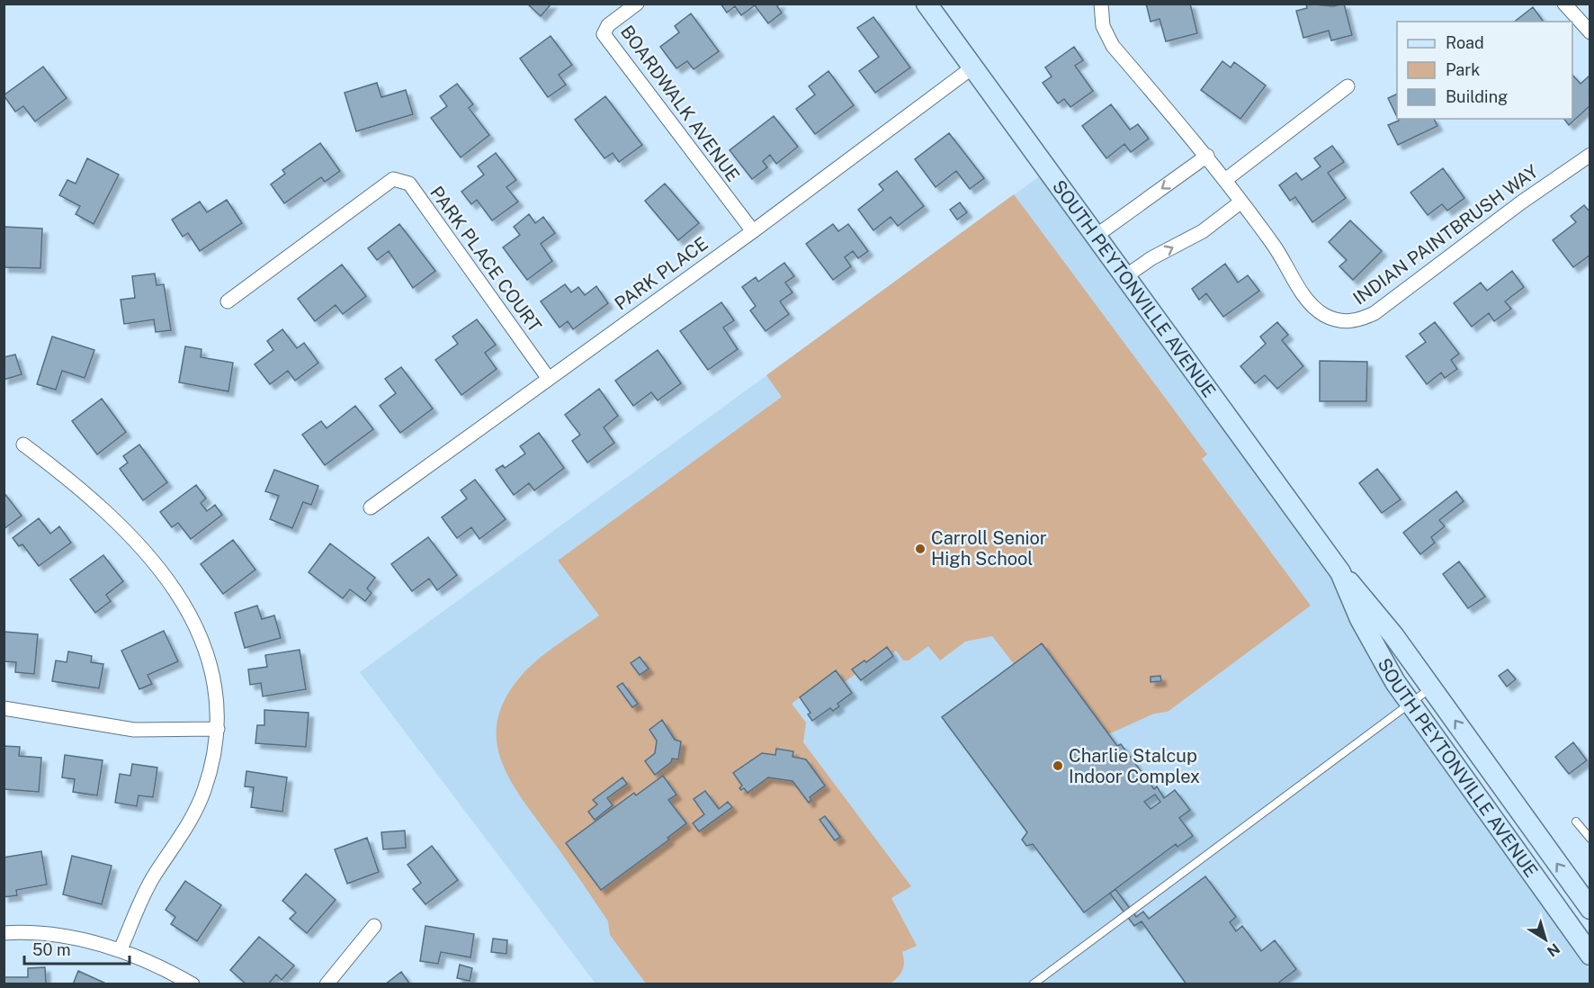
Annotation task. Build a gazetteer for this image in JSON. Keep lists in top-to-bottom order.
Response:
{
  "streets": {
    "street": [
      "BOARDWALK AVENUE",
      "INDIAN PAINTBRUSH WAY",
      "PARK PLACE COURT",
      "PARK PLACE",
      "SOUTH PEYTONVILLE AVENUE"
    ]
  },
  "crossings": [
    ["BOARDWALK AVENUE", "PARK PLACE"],
    ["PARK PLACE COURT", "PARK PLACE"],
    ["PARK PLACE", "SOUTH PEYTONVILLE AVENUE"]
  ],
  "places": ["Carroll Senior High School", "Charlie Stalcup Indoor Complex"],
  "legend": ["Road", "Park", "Building"],
  "scale_bar": "50 m",
  "north": "bottom right"
}
